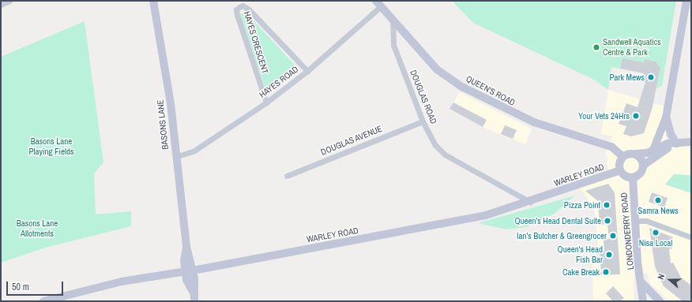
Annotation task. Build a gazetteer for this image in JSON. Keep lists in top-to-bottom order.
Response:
{
  "streets": {
    "street": [
      "HAYES CRESCENT",
      "HAYES ROAD",
      "QUEEN'S ROAD",
      "DOUGLAS ROAD",
      "BASONS LANE",
      "DOUGLAS AVENUE",
      "WARLEY ROAD",
      "LONDONDERRY ROAD"
    ]
  },
  "crossings": [
    ["HAYES CRESCENT", "HAYES ROAD"],
    ["HAYES ROAD", "QUEEN'S ROAD"],
    ["HAYES ROAD", "BASONS LANE"],
    ["QUEEN'S ROAD", "DOUGLAS ROAD"],
    ["QUEEN'S ROAD", "WARLEY ROAD"],
    ["QUEEN'S ROAD", "LONDONDERRY ROAD"],
    ["DOUGLAS ROAD", "DOUGLAS AVENUE"],
    ["DOUGLAS ROAD", "WARLEY ROAD"],
    ["BASONS LANE", "WARLEY ROAD"],
    ["WARLEY ROAD", "LONDONDERRY ROAD"]
  ],
  "parks": ["Basons Lane Playing Fields", "Basons Lane Allotments"],
  "places": [
    "Sandwell Aquatics Centre & Park",
    "Park Mews",
    "Your Vets 24Hrs",
    "Samra News",
    "Pizza Point",
    "Queen's Head Dental Suite",
    "Nisa Local",
    "Ian's Butcher & Greengrocer",
    "Queen's Head Fish Bar",
    "Cake Break"
  ],
  "scale_bar": "50 m",
  "north": "left"
}
